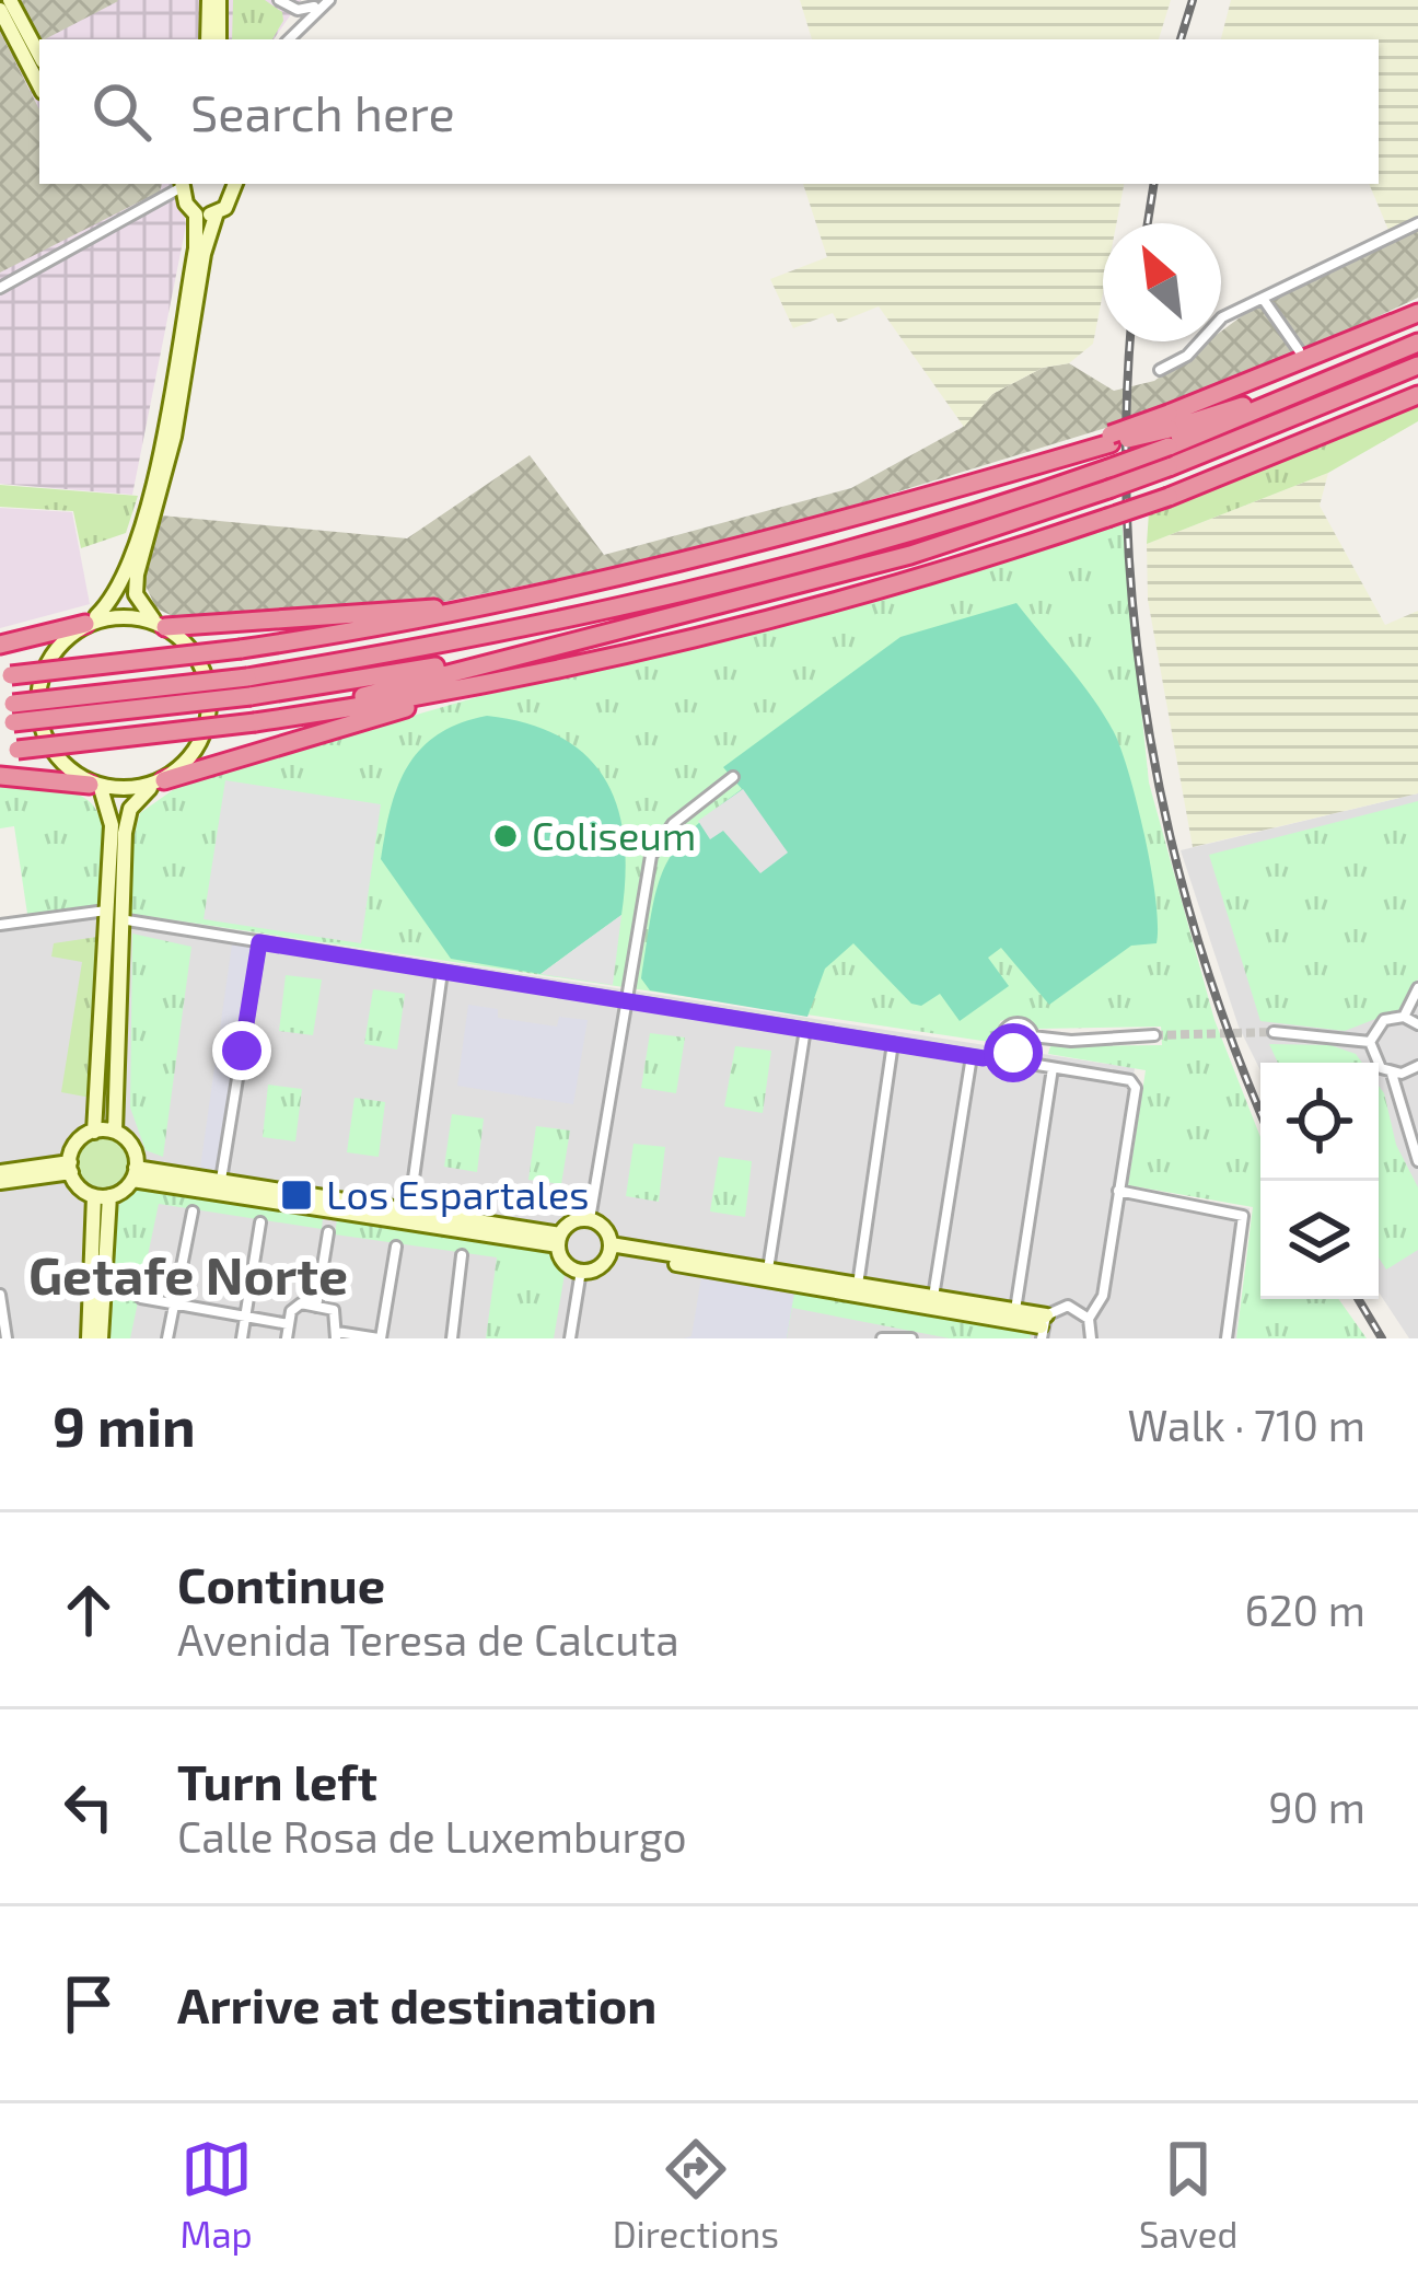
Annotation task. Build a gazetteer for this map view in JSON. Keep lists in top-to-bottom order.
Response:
{
  "districts": ["Getafe Norte"],
  "places": {
    "other": ["Coliseum"],
    "transit": ["Los Espartales"]
  },
  "north": "top left",
  "page": {
    "search": "Search here",
    "heading": ["9 min", "Walk · 710 m"],
    "list": [
      ["Continue", "Avenida Teresa de Calcuta", "620 m"],
      ["Turn left", "Calle Rosa de Luxemburgo", "90 m"],
      "Arrive at destination"
    ],
    "nav": ["Map", "Directions", "Saved"]
  }
}
